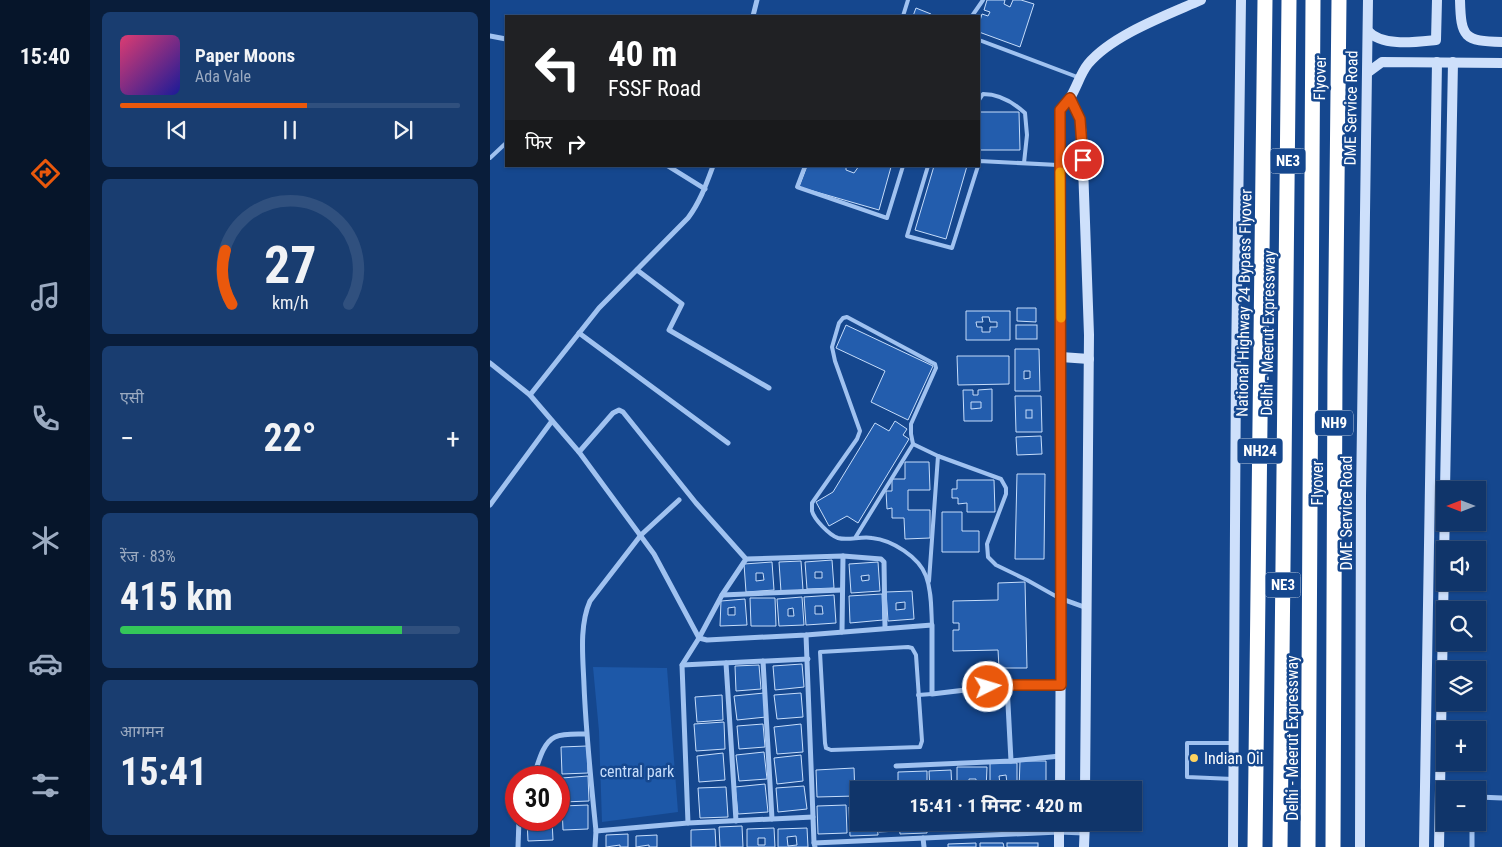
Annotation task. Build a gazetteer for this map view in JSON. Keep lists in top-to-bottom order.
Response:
{
  "streets": {
    "highway": [
      "Flyover",
      "NE3",
      "National Highway 24 Bypass Flyover",
      "Delhi - Meerut Expressway",
      "NH9",
      "NH24"
    ],
    "street": ["DME Service Road"]
  },
  "parks": ["central park"],
  "places": ["Indian Oil"],
  "north": "left",
  "page": {
    "tabs": "15:40",
    "turn": ["40 m", "FSSF Road"],
    "song": ["Paper Moons", "Ada Vale"],
    "then": "फिर",
    "tile": [
      "एसी",
      ["रेंज · 83%", "415 km"],
      ["आगमन", "15:41"]
    ],
    "heat": ["−", "22°", "+"],
    "map_buttons": ["+", "−"],
    "limit": "30",
    "trip": "15:41 · 1 मिनट · 420 m",
    "gauge": ["27", "km/h"]
  }
}
